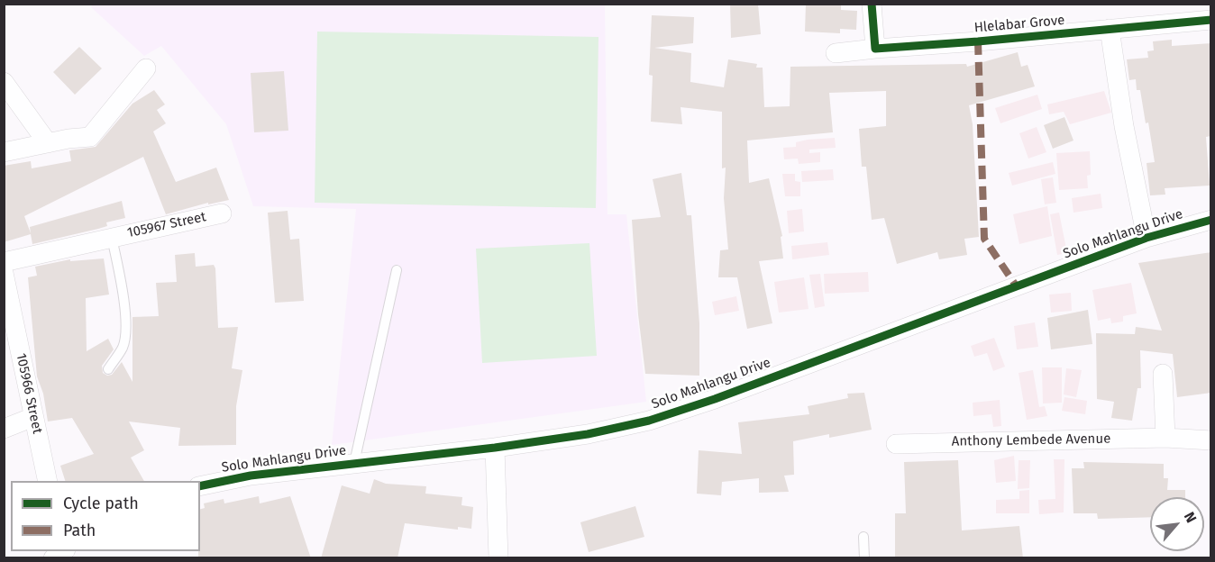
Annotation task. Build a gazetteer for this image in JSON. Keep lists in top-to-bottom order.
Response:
{
  "streets": {
    "street": [
      "Hlelabar Grove",
      "105967 Street",
      "Solo Mahlangu Drive",
      "105966 Street",
      "Anthony Lembede Avenue"
    ]
  },
  "legend": ["Cycle path", "Path"],
  "north": "top right"
}
